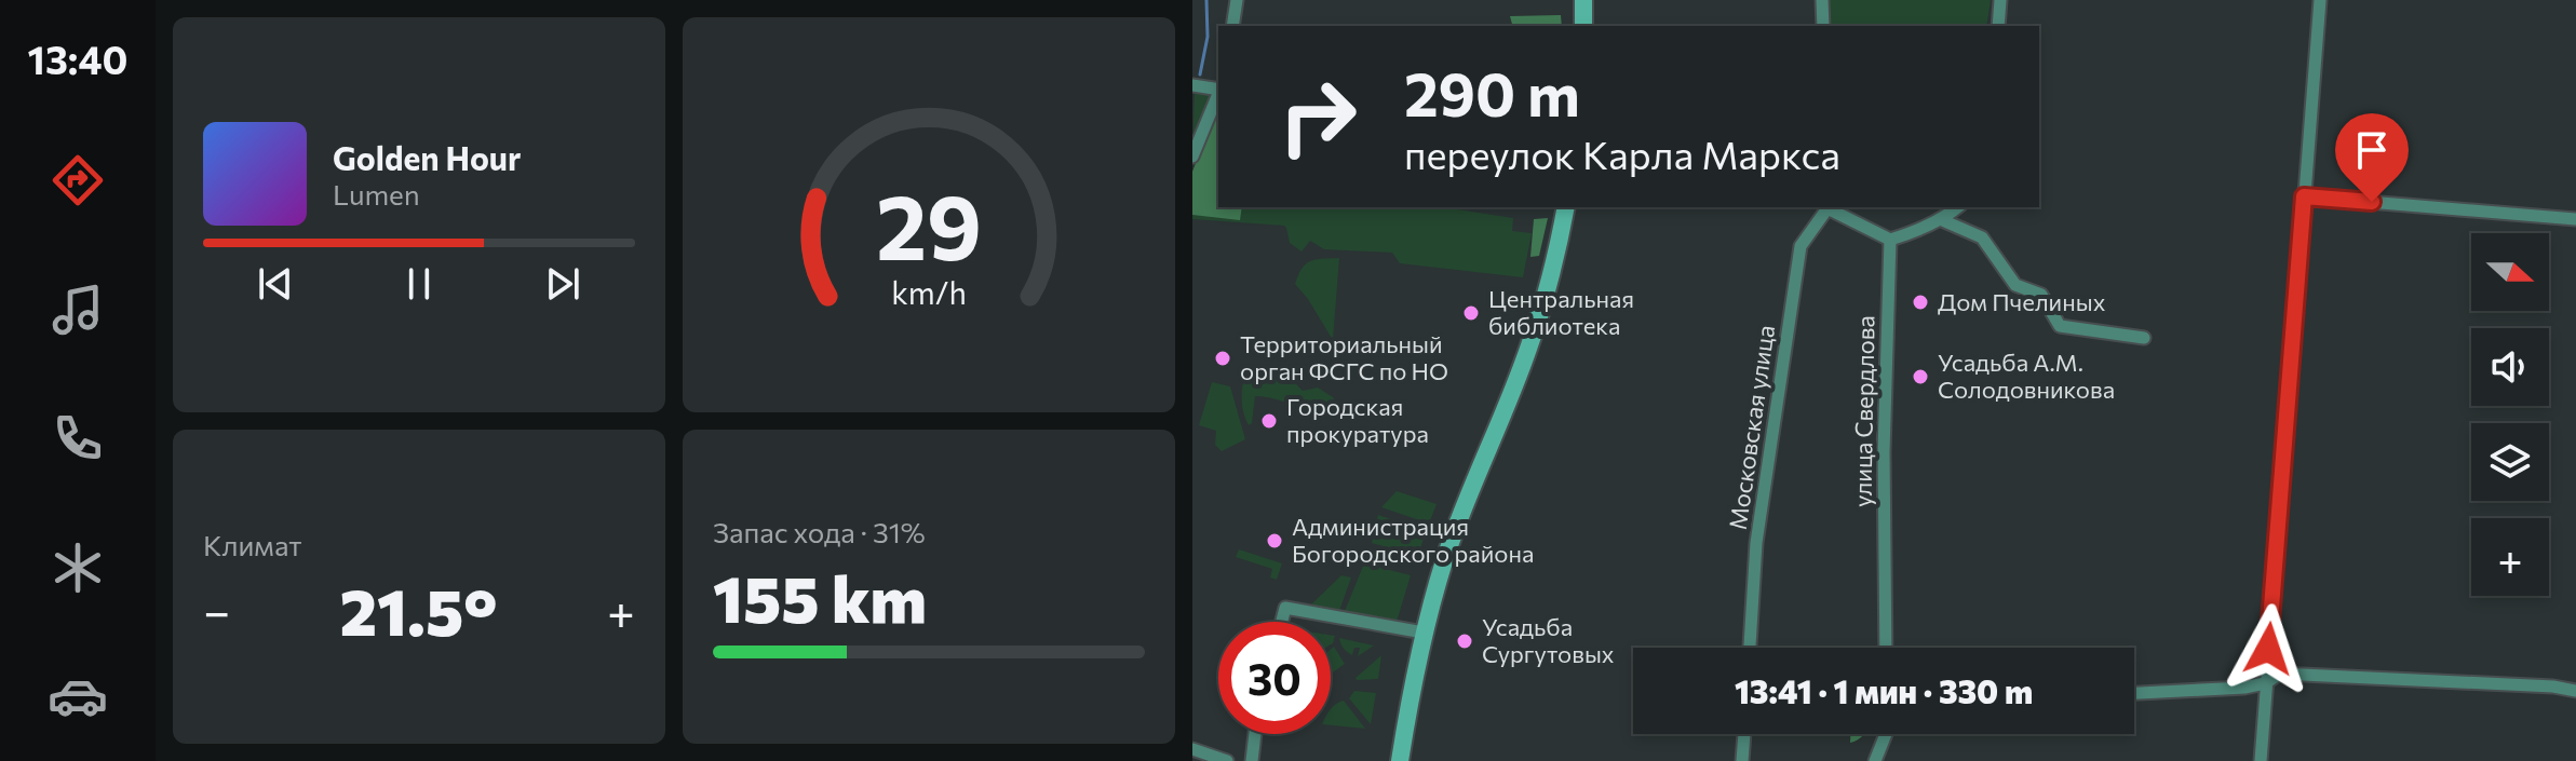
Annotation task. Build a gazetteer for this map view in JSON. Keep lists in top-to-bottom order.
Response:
{
  "streets": {
    "street": ["улица Свердлова", "Московская улица"]
  },
  "places": [
    "Дом Пчелиных",
    "Центральная библиотека",
    "Территориальный орган ФСГС по НО",
    "Усадьба А.М. Солодовникова",
    "Городская прокуратура",
    "Администрация Богородского района",
    "Усадьба Сургутовых"
  ],
  "north": "right",
  "page": {
    "tabs": "13:40",
    "turn": ["290 m", "переулок Карла Маркса"],
    "song": ["Golden Hour", "Lumen"],
    "map_buttons": "+",
    "tile": [
      "Климат",
      ["Запас хода · 31%", "155 km"]
    ],
    "heat": ["−", "21.5°", "+"],
    "limit": "30",
    "trip": "13:41 · 1 мин · 330 m",
    "gauge": ["29", "km/h"]
  }
}
